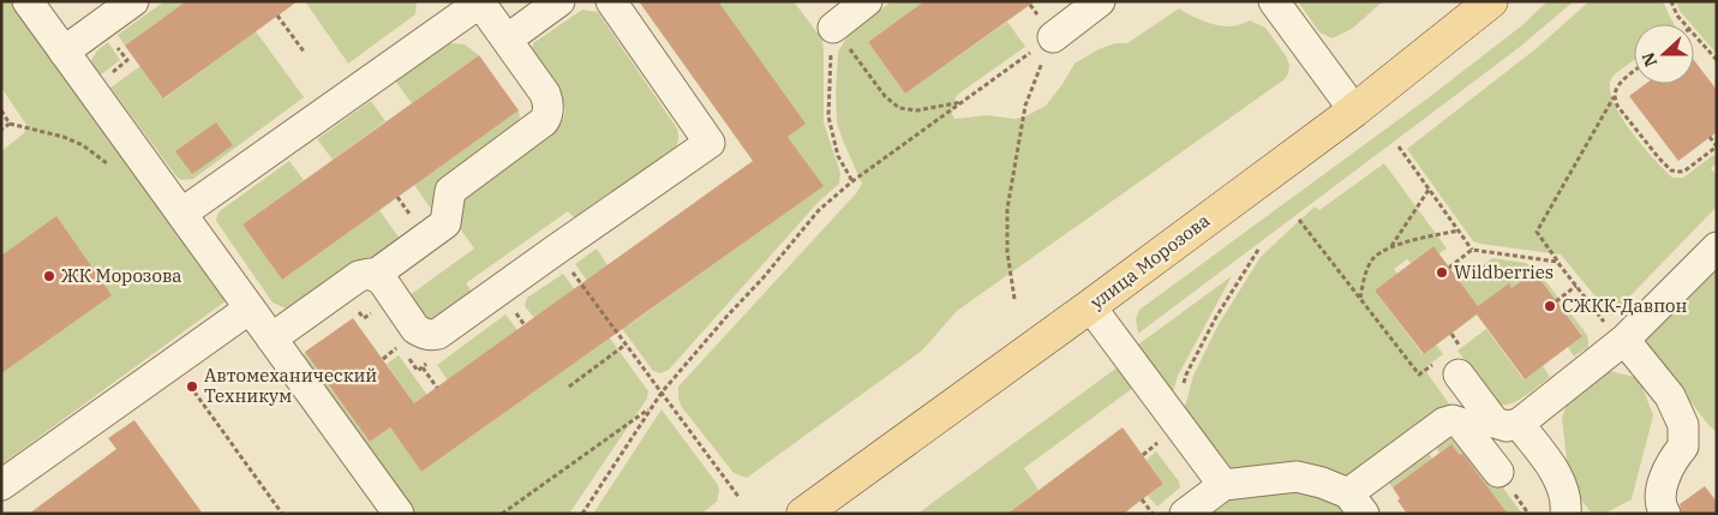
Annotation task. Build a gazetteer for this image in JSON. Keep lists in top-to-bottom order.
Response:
{
  "streets": {
    "main road": ["улица Морозова"]
  },
  "places": [
    "Wildberries",
    "ЖК Морозова",
    "СЖКК-Давпон",
    "Автомеханический Техникум"
  ],
  "north": "left"
}
